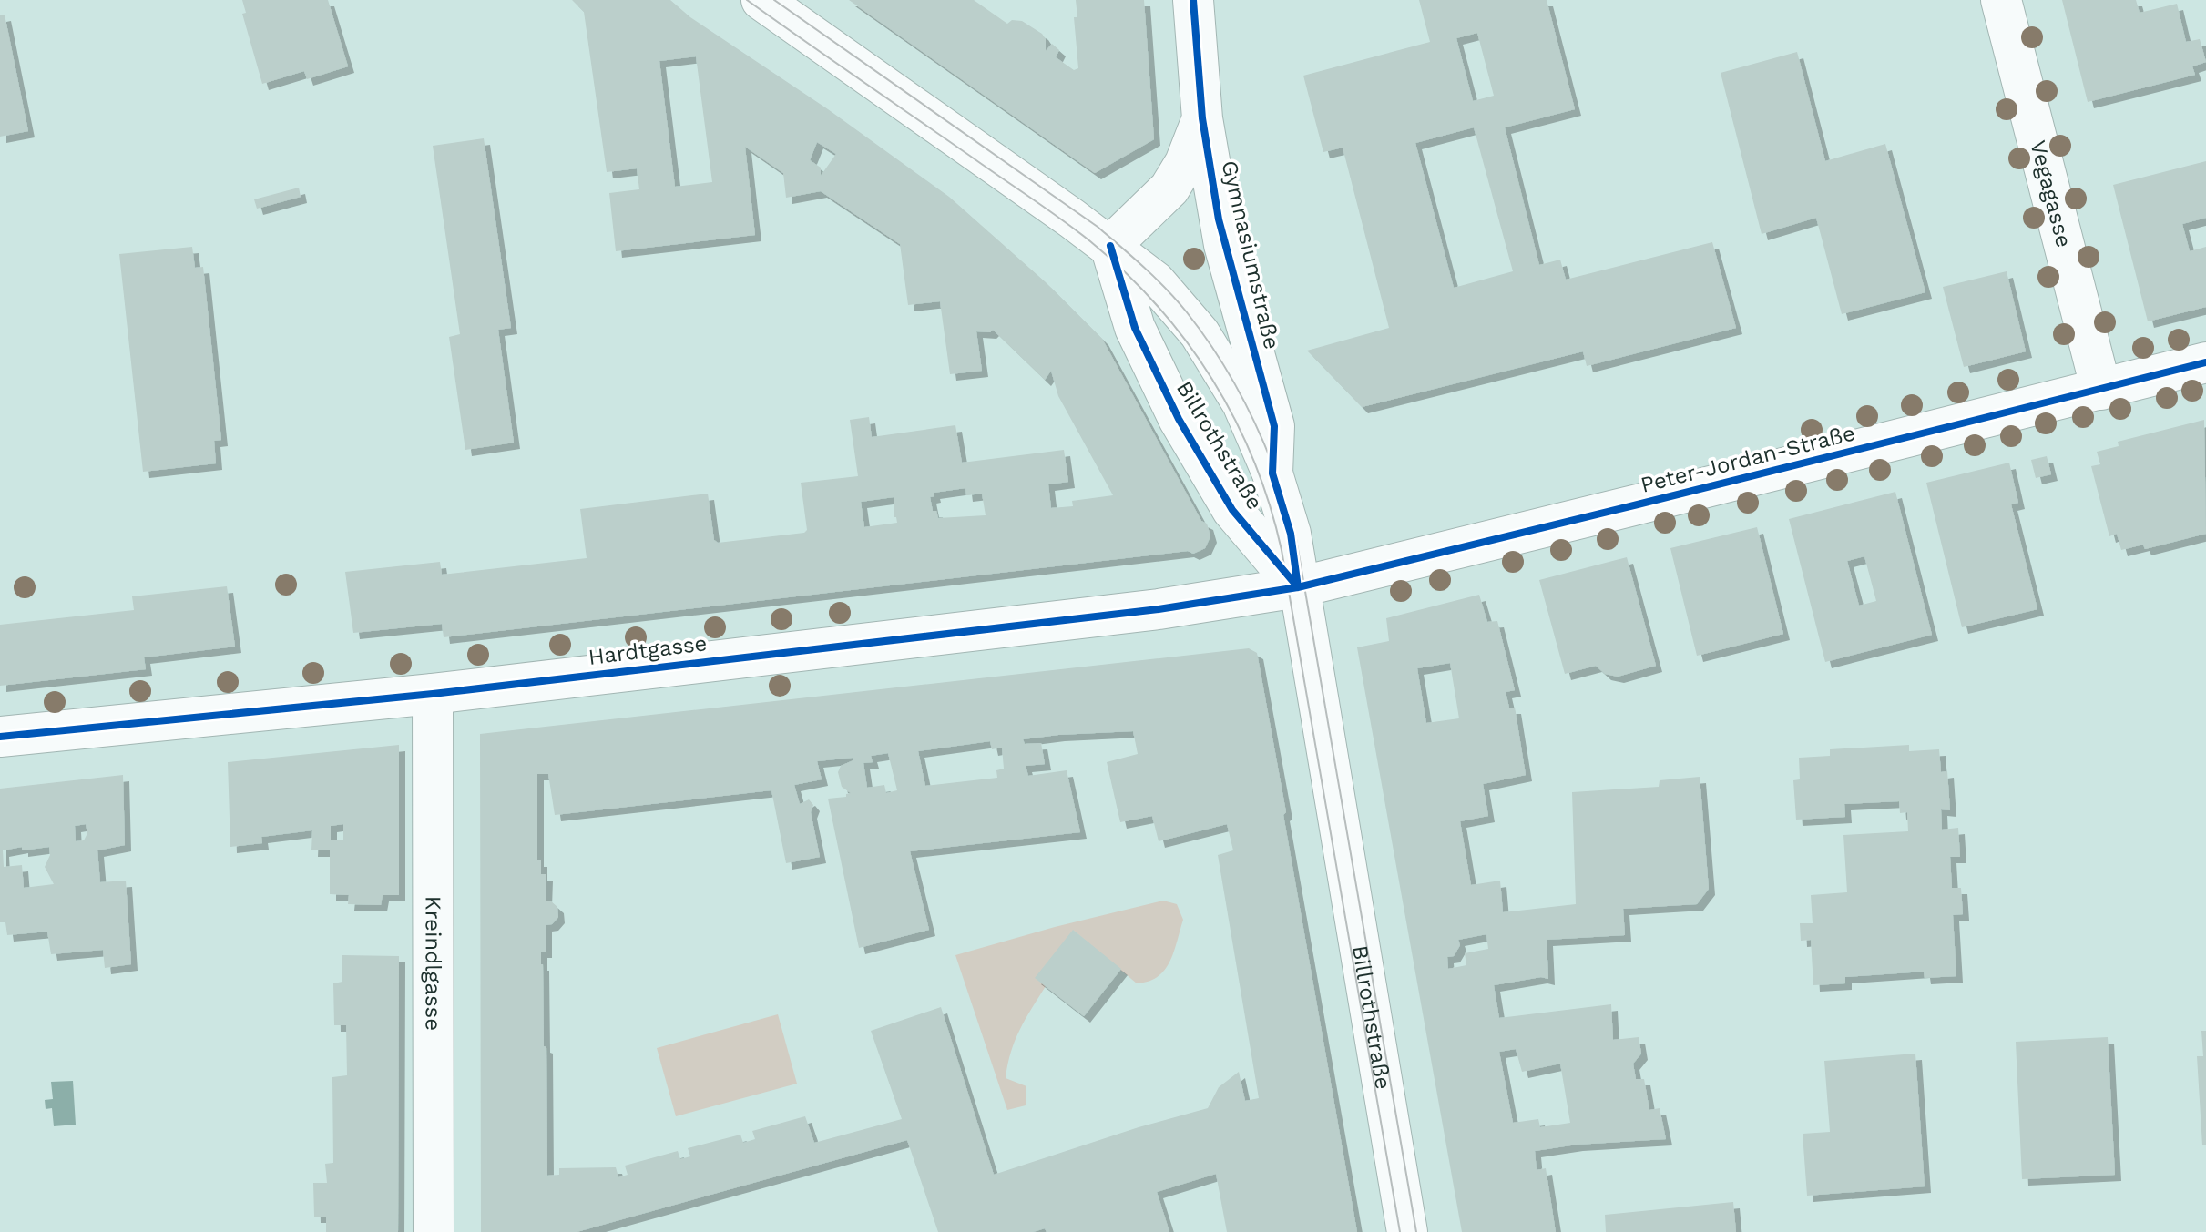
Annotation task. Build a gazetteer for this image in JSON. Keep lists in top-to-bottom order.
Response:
{
  "streets": {
    "street": [
      "Vegagasse",
      "Gymnasiumstraße",
      "Billrothstraße",
      "Peter-Jordan-Straße",
      "Hardtgasse",
      "Kreindlgasse"
    ]
  },
  "crossings": [
    ["Vegagasse", "Peter-Jordan-Straße"],
    ["Gymnasiumstraße", "Billrothstraße"],
    ["Billrothstraße", "Peter-Jordan-Straße"],
    ["Billrothstraße", "Hardtgasse"],
    ["Peter-Jordan-Straße", "Hardtgasse"],
    ["Hardtgasse", "Kreindlgasse"]
  ]
}
